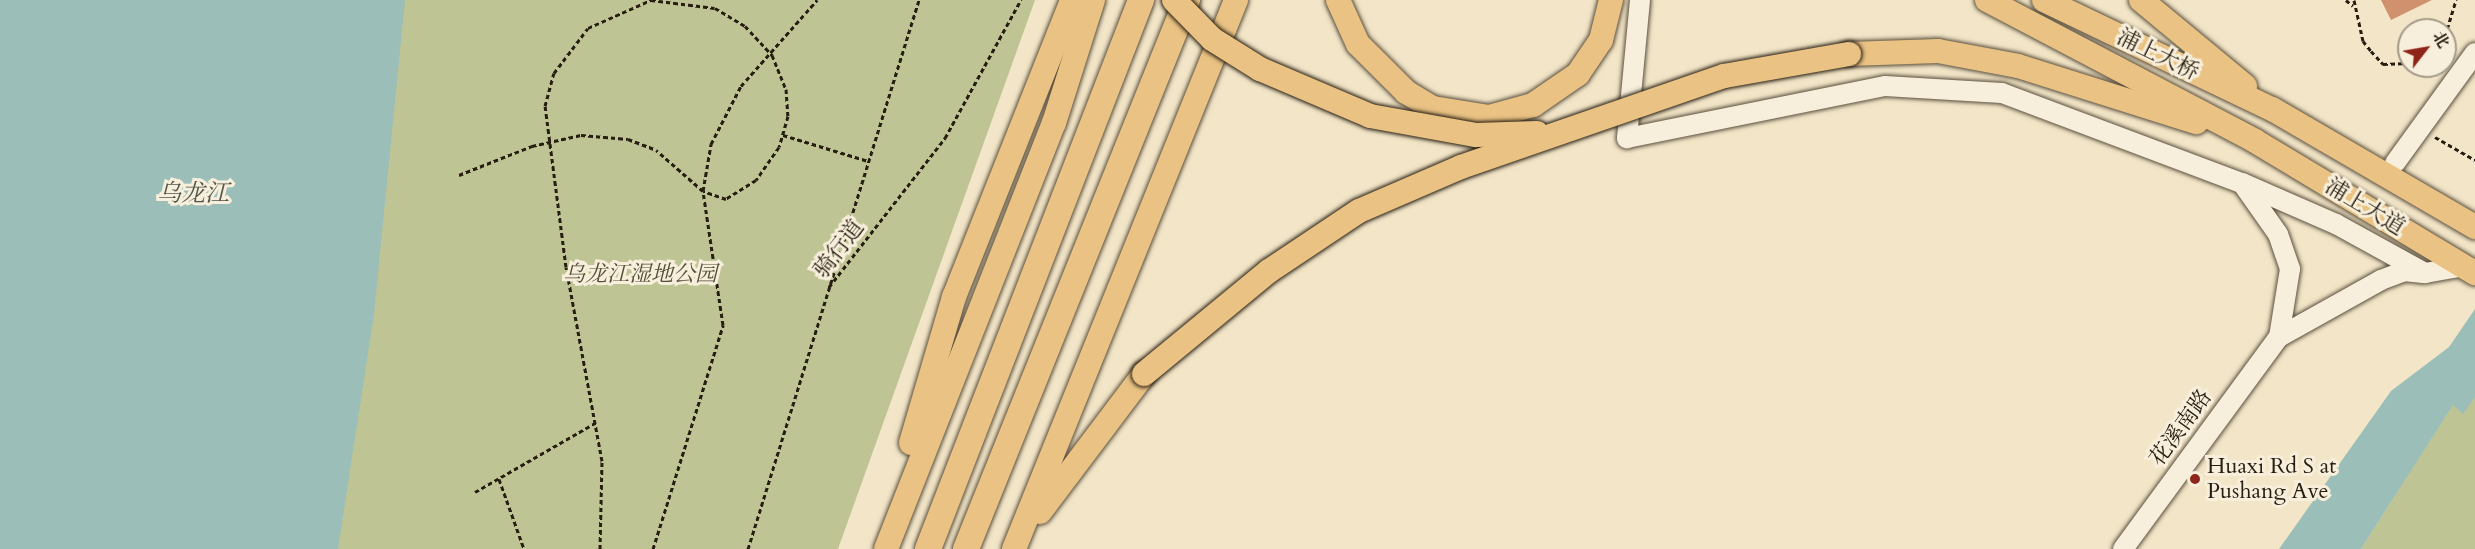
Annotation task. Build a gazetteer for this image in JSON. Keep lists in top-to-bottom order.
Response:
{
  "streets": {
    "main road": ["浦上大桥", "浦上大道"],
    "street": ["花溪南路"],
    "path": ["骑行道"]
  },
  "crossings": [
    ["浦上大桥", "浦上大道"]
  ],
  "water": ["乌龙江"],
  "parks": ["乌龙江湿地公园"],
  "places": ["Huaxi Rd S at Pushang Ave"],
  "north": "top right"
}
